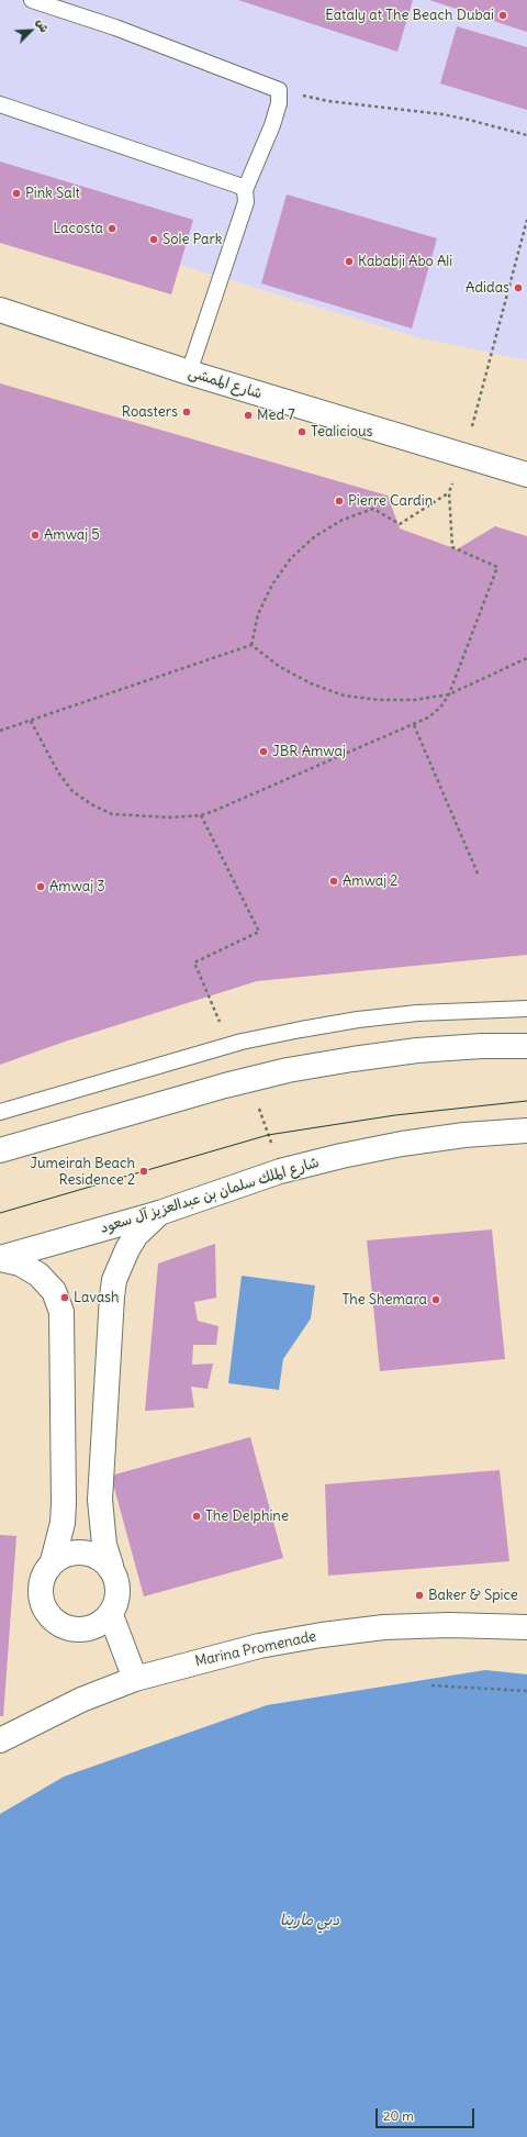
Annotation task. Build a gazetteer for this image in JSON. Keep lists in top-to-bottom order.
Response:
{
  "streets": {
    "street": ["شارع الممشى", "شارع الملك سلمان بن عبدالعزيز آل سعود", "Marina Promenade"]
  },
  "water": ["دبي مارينا"],
  "places": [
    "Eataly at The Beach Dubai",
    "Pink Salt",
    "Lacosta",
    "Sole Park",
    "Kababji Abo Ali",
    "Adidas",
    "Roasters",
    "Med 7",
    "Tealicious",
    "Pierre Cardin",
    "Amwaj 5",
    "JBR Amwaj",
    "Amwaj 2",
    "Amwaj 3",
    "Jumeirah Beach Residence 2",
    "Lavash",
    "The Shemara",
    "The Delphine",
    "Baker & Spice"
  ],
  "scale_bar": "20 m",
  "north": "top right"
}
